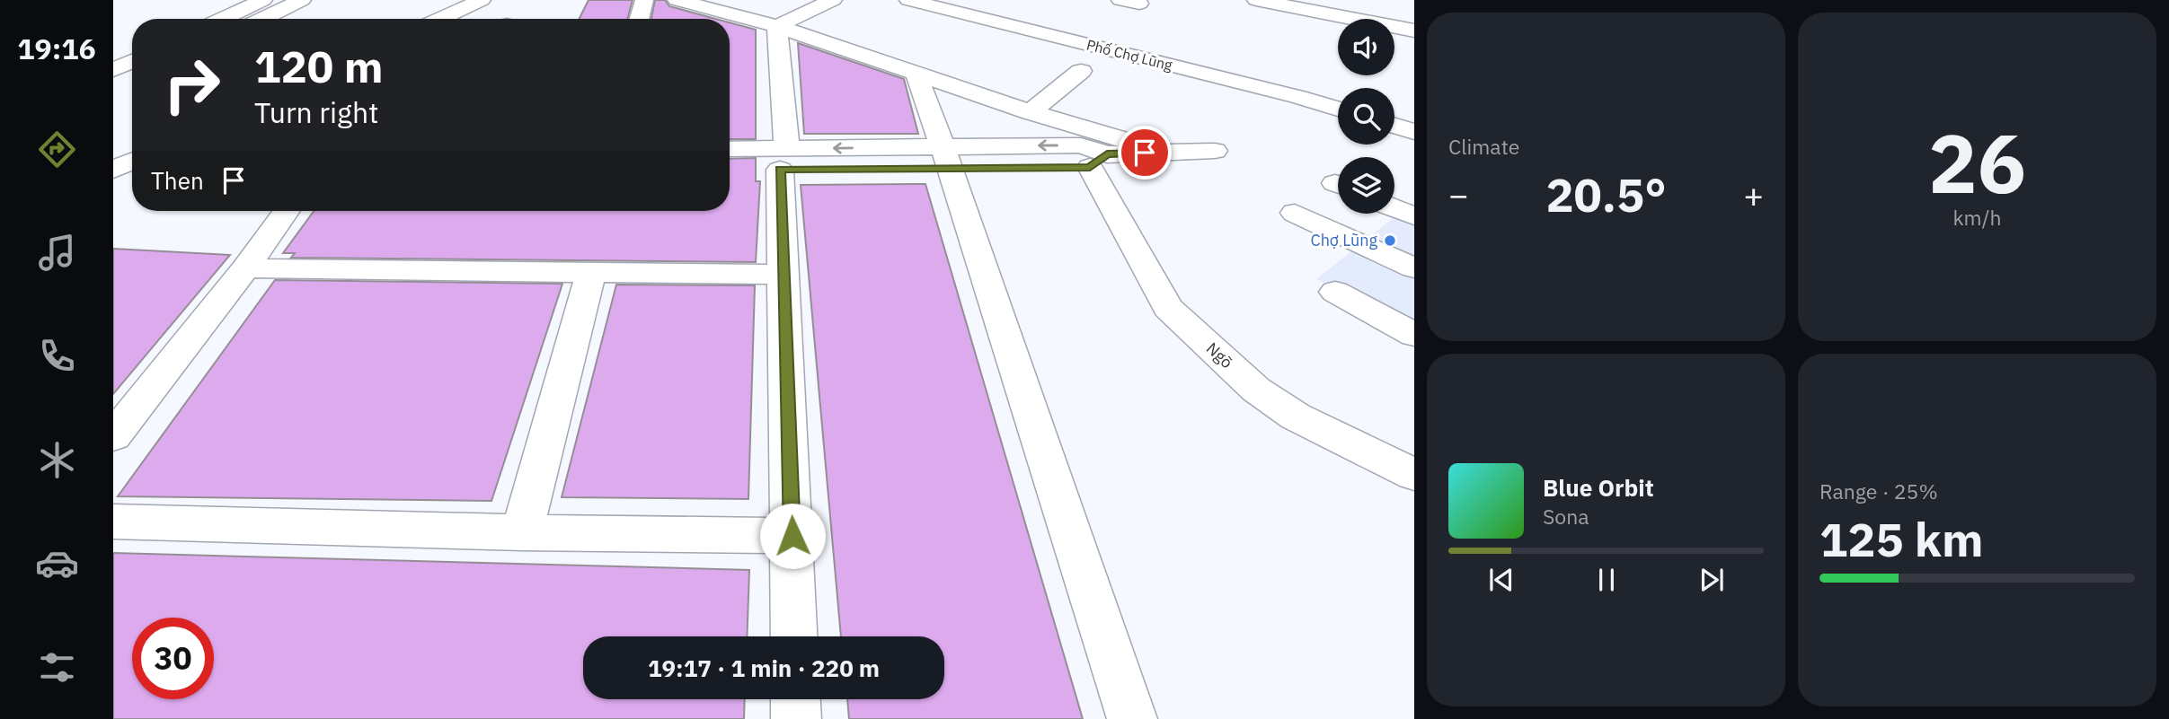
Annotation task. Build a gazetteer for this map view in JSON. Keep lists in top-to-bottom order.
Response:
{
  "streets": {
    "main road": ["Phố Chợ Lũng", "Ngõ"]
  },
  "places": ["Chợ Lũng"],
  "page": {
    "tabs": "19:16",
    "tile": [
      "Climate",
      ["26", "km/h"],
      ["Range · 25%", "125 km"]
    ],
    "turn": ["120 m", "Turn right"],
    "then": "Then",
    "heat": ["−", "20.5°", "+"],
    "song": ["Blue Orbit", "Sona"],
    "limit": "30",
    "trip": "19:17 · 1 min · 220 m"
  }
}
